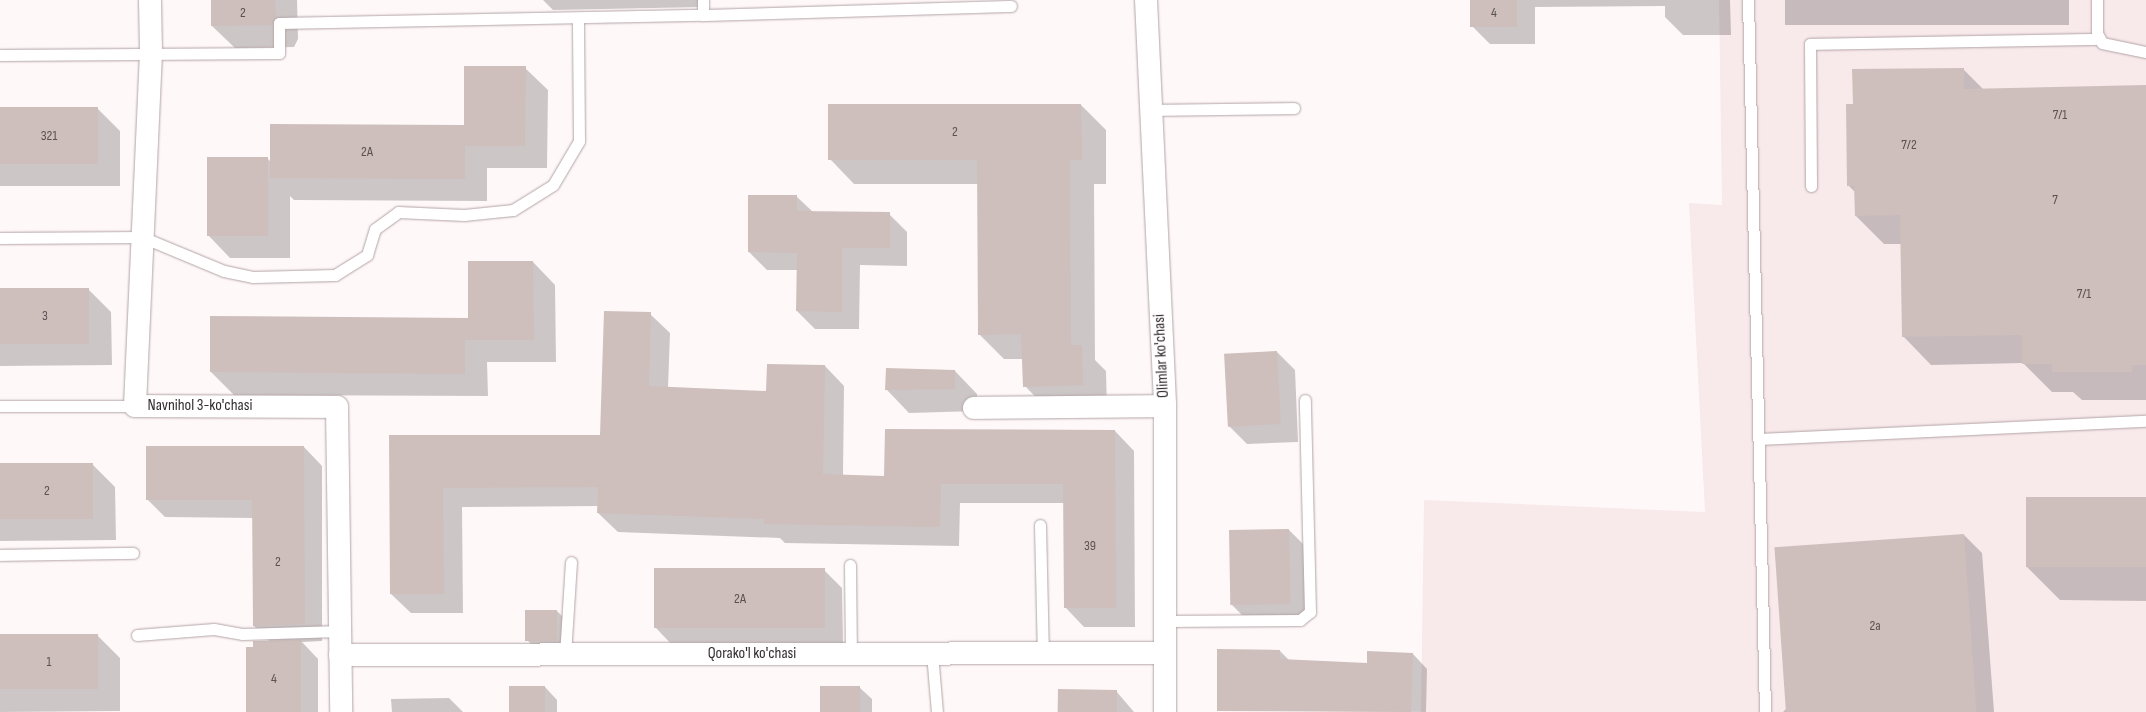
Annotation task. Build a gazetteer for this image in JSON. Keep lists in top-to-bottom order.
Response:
{
  "streets": {
    "street": ["Olimlar ko'chasi", "Navnihol 3-ko'chasi", "Qorako'l ko'chasi"]
  },
  "crossings": [
    ["Olimlar ko'chasi", "Qorako'l ko'chasi"],
    ["Navnihol 3-ko'chasi", "Qorako'l ko'chasi"]
  ],
  "house_numbers": [
    "2",
    "4",
    "7/1",
    "2",
    "321",
    "7/2",
    "2A",
    "7",
    "7/1",
    "3",
    "2",
    "39",
    "2",
    "2A",
    "2a",
    "1",
    "4"
  ]
}
